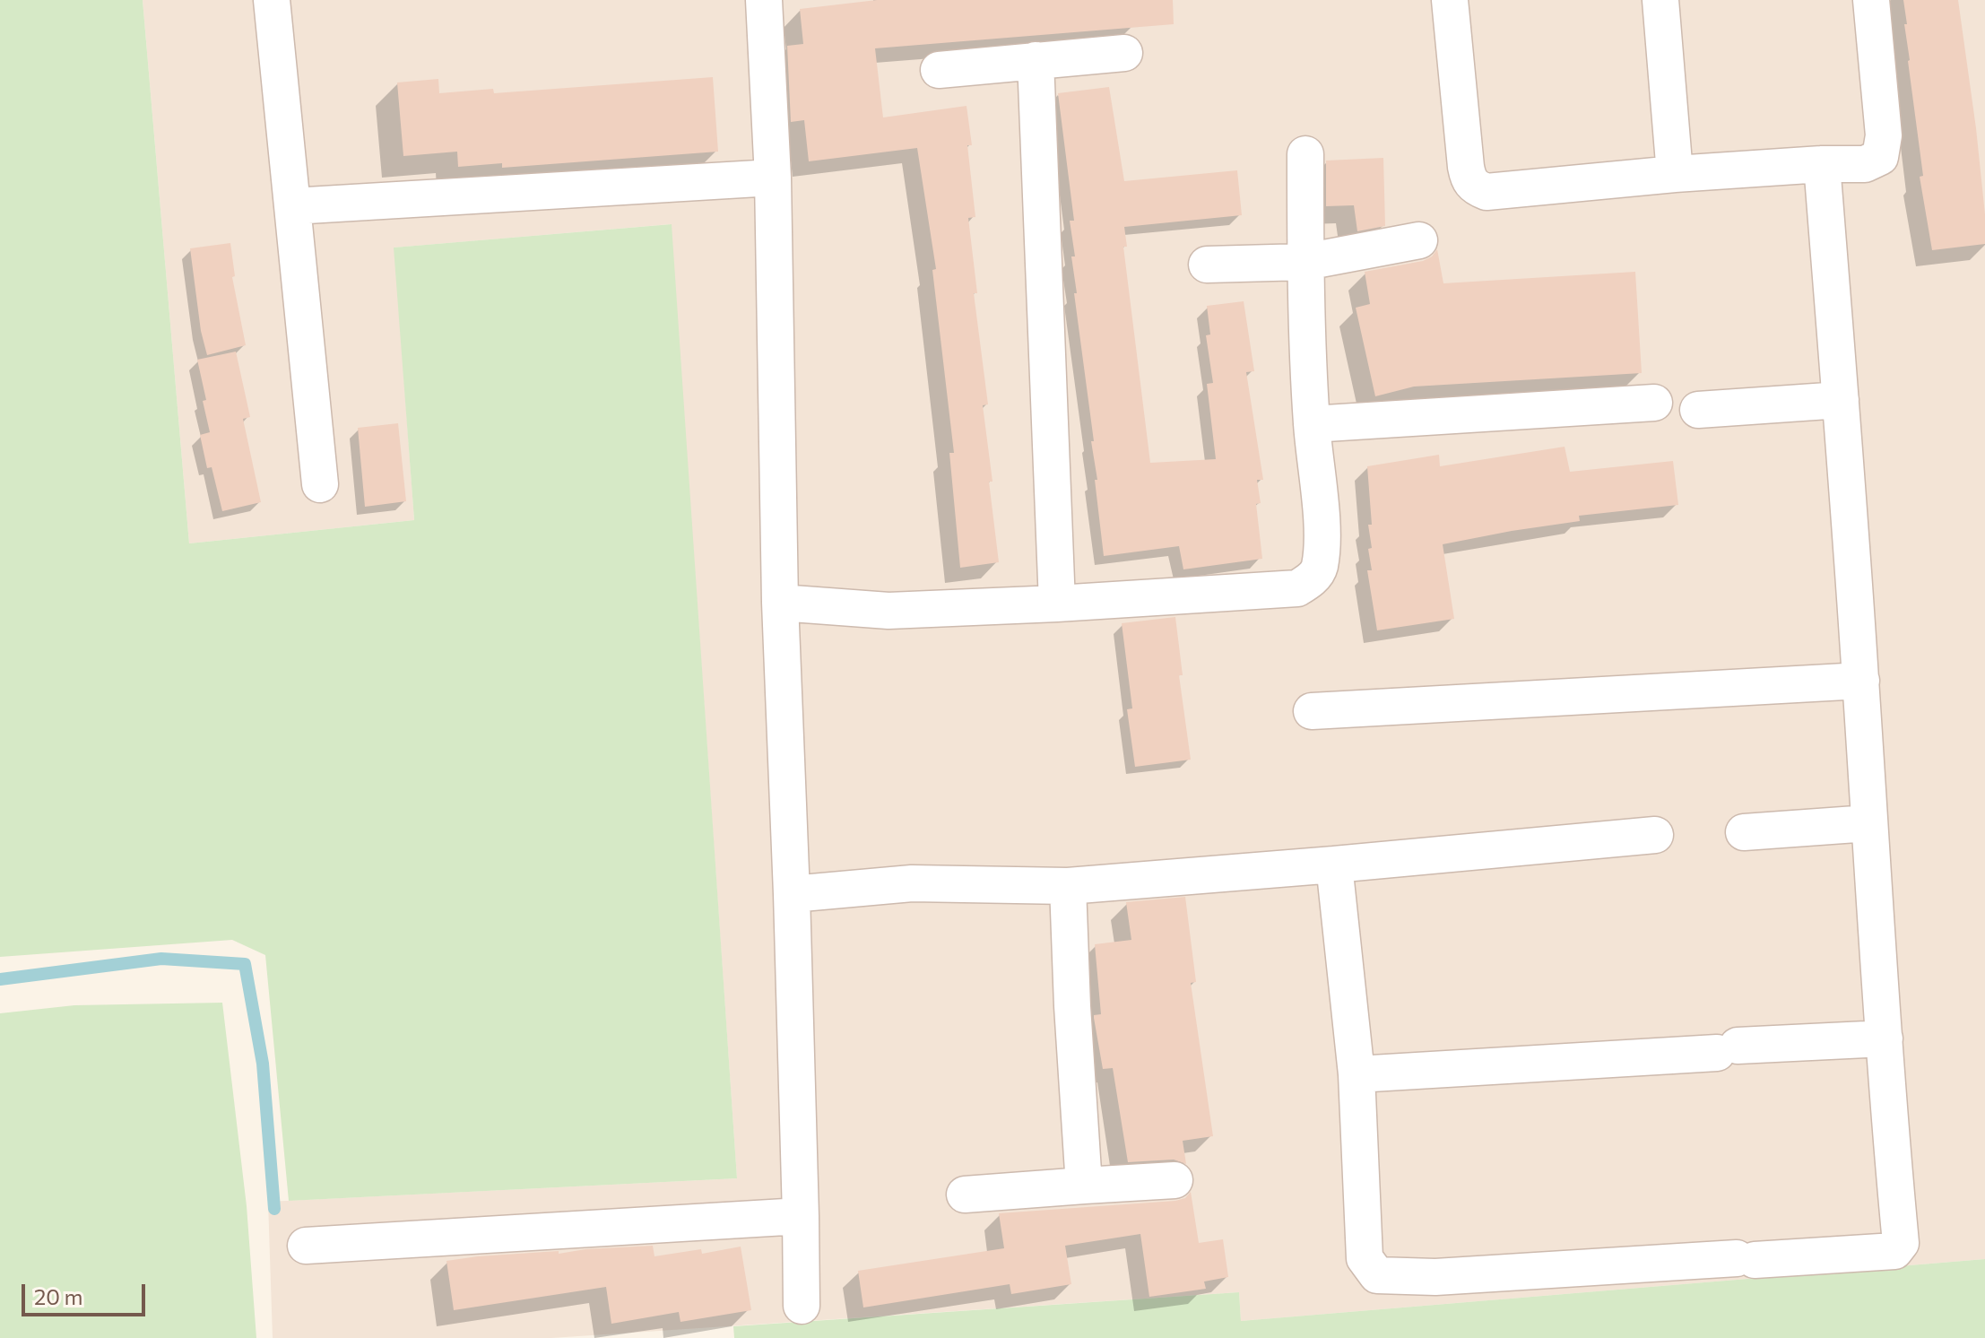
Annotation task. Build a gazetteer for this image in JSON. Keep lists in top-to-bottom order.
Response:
{
  "scale_bar": "20 m"
}
